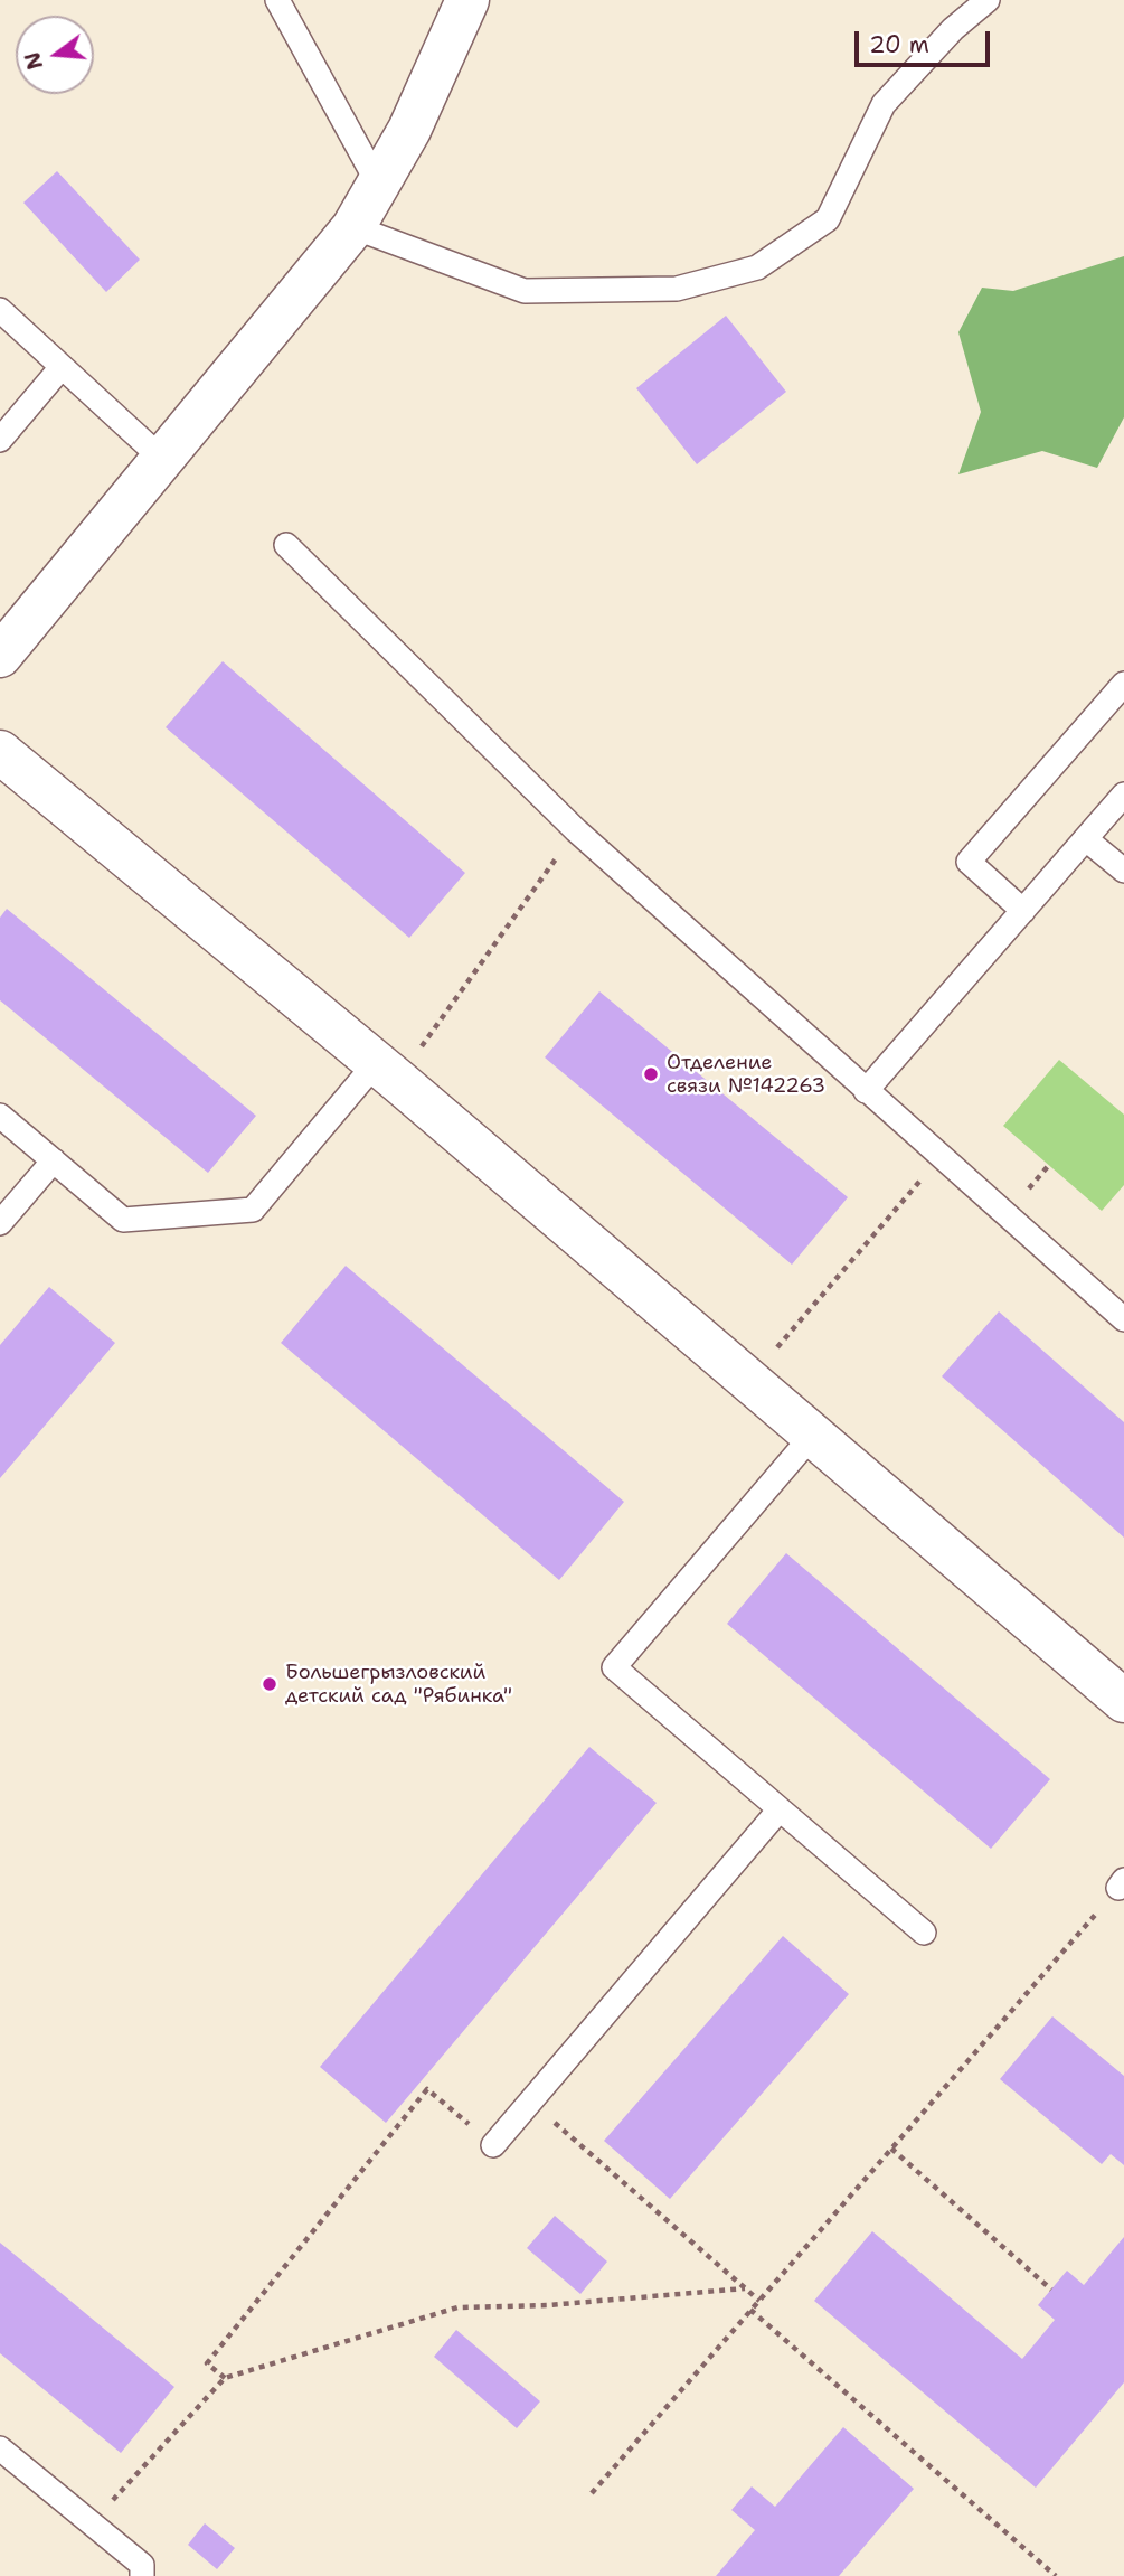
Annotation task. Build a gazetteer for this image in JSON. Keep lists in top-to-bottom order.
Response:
{
  "places": ["Отделение связи №142263", "Большегрызловский детский сад \"Рябинка\""],
  "scale_bar": "20 m",
  "north": "left"
}
